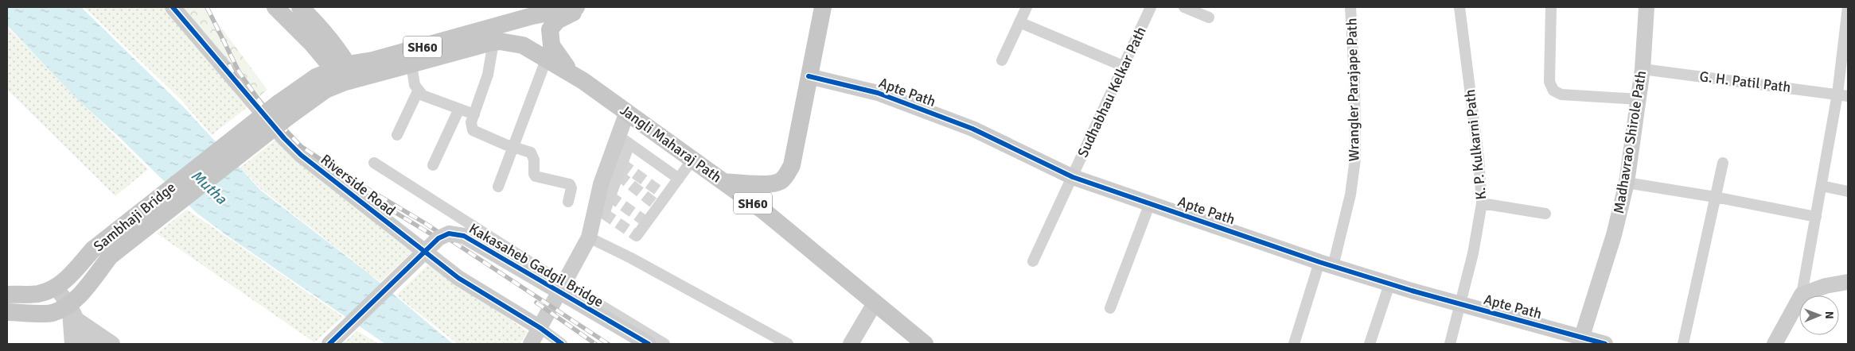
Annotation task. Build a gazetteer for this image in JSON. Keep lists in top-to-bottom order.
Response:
{
  "streets": {
    "main road": ["SH60", "Jangli Maharaj Path", "Sambhaji Bridge"],
    "street": [
      "G. H. Patil Path",
      "Wrangler Parajape Path",
      "Apte Path",
      "Sudhabhau Kelkar Path",
      "Madhavrao Shirole Path",
      "K. P. Kulkarni Path",
      "Riverside Road",
      "Kakasaheb Gadgil Bridge"
    ]
  },
  "crossings": [
    ["SH60", "Jangli Maharaj Path"],
    ["SH60", "Sambhaji Bridge"],
    ["G. H. Patil Path", "Madhavrao Shirole Path"],
    ["Wrangler Parajape Path", "Apte Path"],
    ["Apte Path", "Sudhabhau Kelkar Path"],
    ["Apte Path", "Madhavrao Shirole Path"],
    ["Apte Path", "K. P. Kulkarni Path"]
  ],
  "water": ["Mutha"],
  "north": "right"
}
